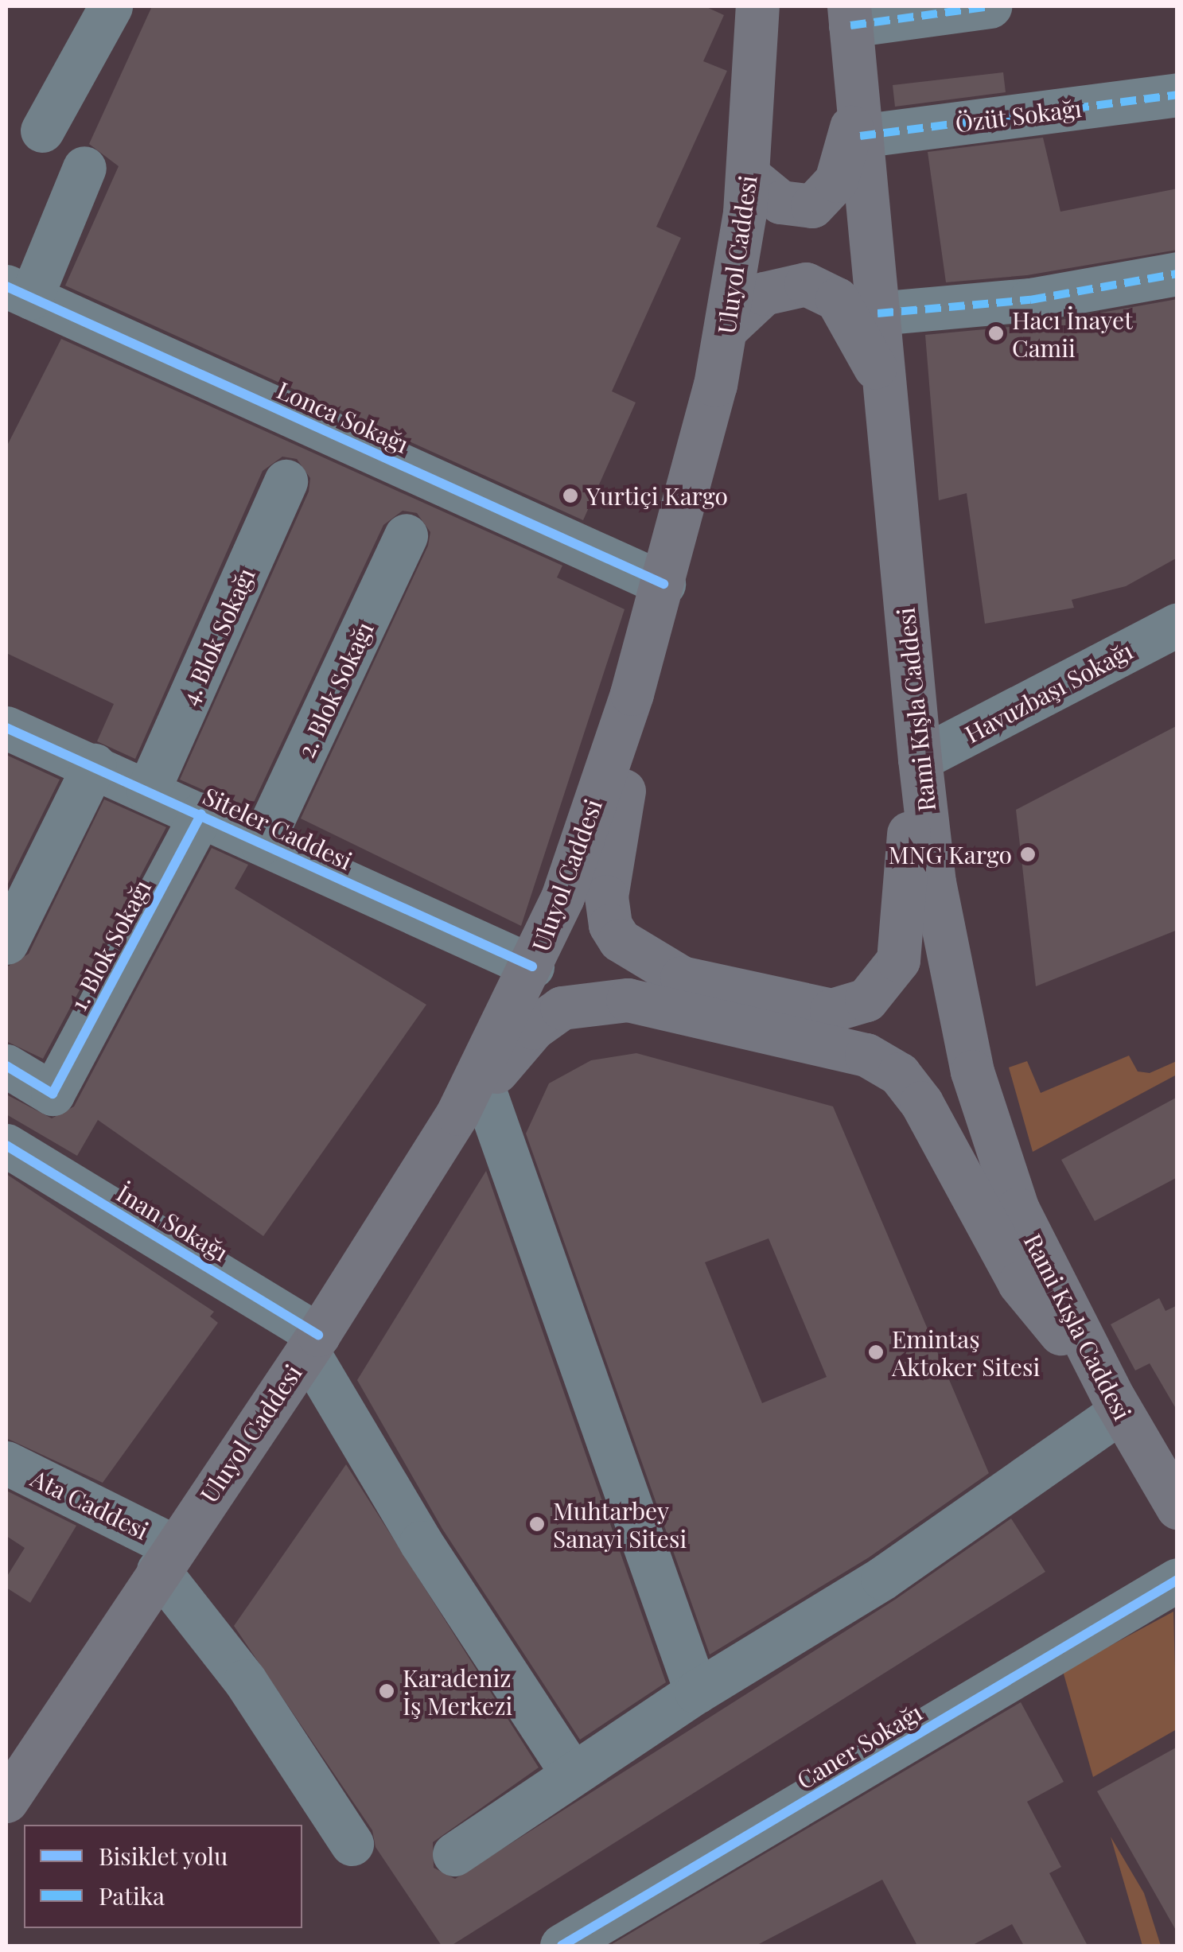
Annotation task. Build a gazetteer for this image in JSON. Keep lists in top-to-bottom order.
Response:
{
  "streets": {
    "main road": ["Uluyol Caddesi", "Rami Kışla Caddesi"],
    "street": [
      "Özüt Sokağı",
      "Lonca Sokağı",
      "4. Blok Sokağı",
      "2. Blok Sokağı",
      "Havuzbaşı Sokağı",
      "Siteler Caddesi",
      "1. Blok Sokağı",
      "İnan Sokağı",
      "Ata Caddesi",
      "Caner Sokağı"
    ]
  },
  "crossings": [
    ["Özüt Sokağı", "Rami Kışla Caddesi"],
    ["Uluyol Caddesi", "Lonca Sokağı"],
    ["Uluyol Caddesi", "Siteler Caddesi"],
    ["Uluyol Caddesi", "İnan Sokağı"],
    ["Uluyol Caddesi", "Ata Caddesi"],
    ["4. Blok Sokağı", "Siteler Caddesi"],
    ["2. Blok Sokağı", "Siteler Caddesi"],
    ["Havuzbaşı Sokağı", "Rami Kışla Caddesi"],
    ["Siteler Caddesi", "1. Blok Sokağı"]
  ],
  "places": [
    "Hacı İnayet Camii",
    "Yurtiçi Kargo",
    "MNG Kargo",
    "Emintaş Aktoker Sitesi",
    "Muhtarbey Sanayi Sitesi",
    "Karadeniz İş Merkezi"
  ],
  "legend": ["Bisiklet yolu", "Patika"]
}
